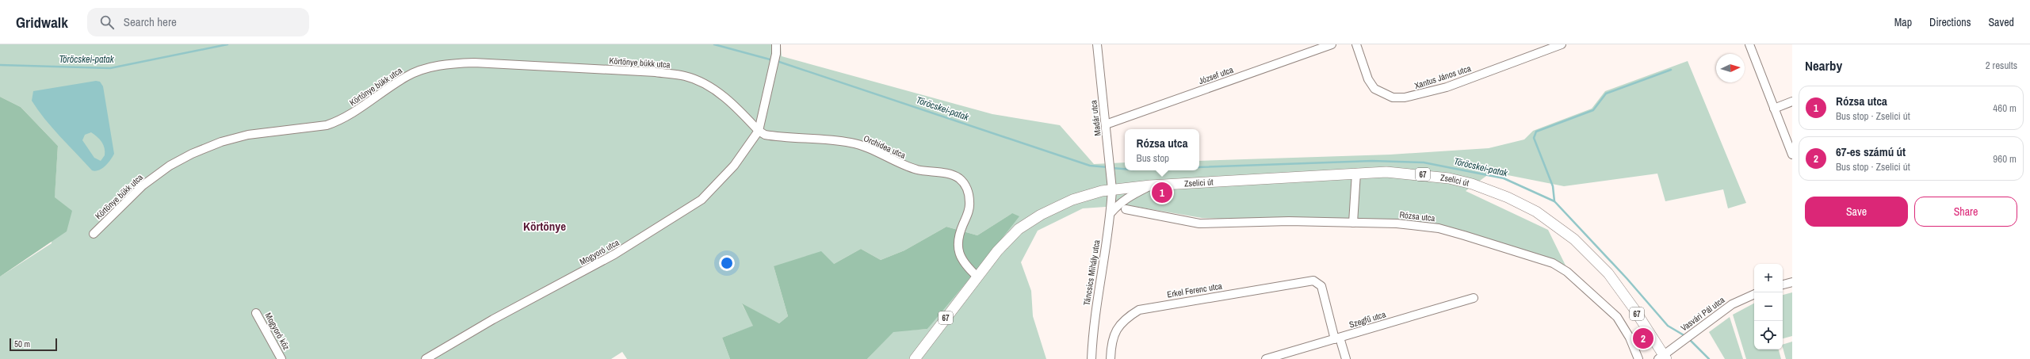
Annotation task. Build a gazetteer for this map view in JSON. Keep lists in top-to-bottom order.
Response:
{
  "streets": {
    "main road": ["67", "Zselici út"],
    "street": [
      "Körtönye bükk utca",
      "József utca",
      "Xantus János utca",
      "Madár utca",
      "Orchidea utca",
      "Rózsa utca",
      "Mogyoró utca",
      "Táncsics Mihály utca",
      "Erkel Ferenc utca",
      "Vasvári Pál utca",
      "Szegfű utca",
      "Mogyoró köz"
    ]
  },
  "crossings": [
    ["Körtönye bükk utca", "Orchidea utca"],
    ["Körtönye bükk utca", "Mogyoró utca"],
    ["József utca", "Madár utca"],
    ["Madár utca", "67"],
    ["Madár utca", "Táncsics Mihály utca"],
    ["Orchidea utca", "67"],
    ["Orchidea utca", "Mogyoró utca"],
    ["67", "Zselici út"],
    ["67", "Táncsics Mihály utca"],
    ["Zselici út", "Vasvári Pál utca"],
    ["Erkel Ferenc utca", "Szegfű utca"]
  ],
  "districts": ["Körtönye"],
  "water": ["Töröcskei-patak"],
  "scale_bar": "50 m",
  "north": "right",
  "page": {
    "header": "Gridwalk",
    "search": "Search here",
    "nav": ["Map", "Directions", "Saved"],
    "heading": ["Nearby", "2 results"],
    "list": [
      {
        "mark": "1",
        "name": "Rózsa utca",
        "note": "Bus stop · Zselici út",
        "value": "460 m"
      },
      {
        "mark": "2",
        "name": "67-es számú út",
        "note": "Bus stop · Zselici út",
        "value": "960 m"
      }
    ],
    "popup": ["Rózsa utca", "Bus stop"],
    "pins": ["1", "2"],
    "buttons": ["Save", "Share"],
    "map_buttons": ["+", "−"],
    "scale": "50 m"
  }
}
